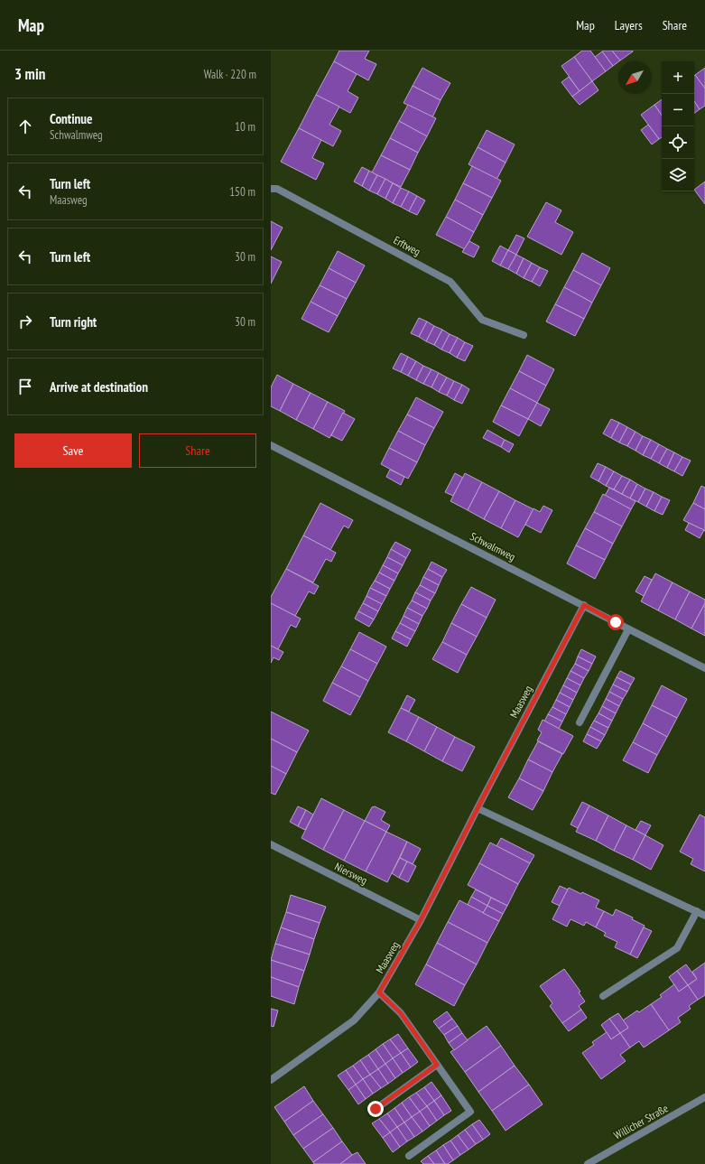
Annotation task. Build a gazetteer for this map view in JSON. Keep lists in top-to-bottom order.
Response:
{
  "streets": {
    "street": [
      "Erftweg",
      "Schwalmweg",
      "Maasweg",
      "Niersweg",
      "Willicher Straße"
    ]
  },
  "crossings": [
    ["Schwalmweg", "Maasweg"],
    ["Maasweg", "Niersweg"]
  ],
  "north": "bottom left",
  "page": {
    "header": "Map",
    "nav": ["Map", "Layers", "Share"],
    "heading": ["3 min", "Walk · 220 m"],
    "map_buttons": ["+", "−"],
    "list": [
      ["Continue", "Schwalmweg", "10 m"],
      ["Turn left", "Maasweg", "150 m"],
      ["Turn left", "30 m"],
      ["Turn right", "30 m"],
      "Arrive at destination"
    ],
    "buttons": ["Save", "Share"]
  }
}
